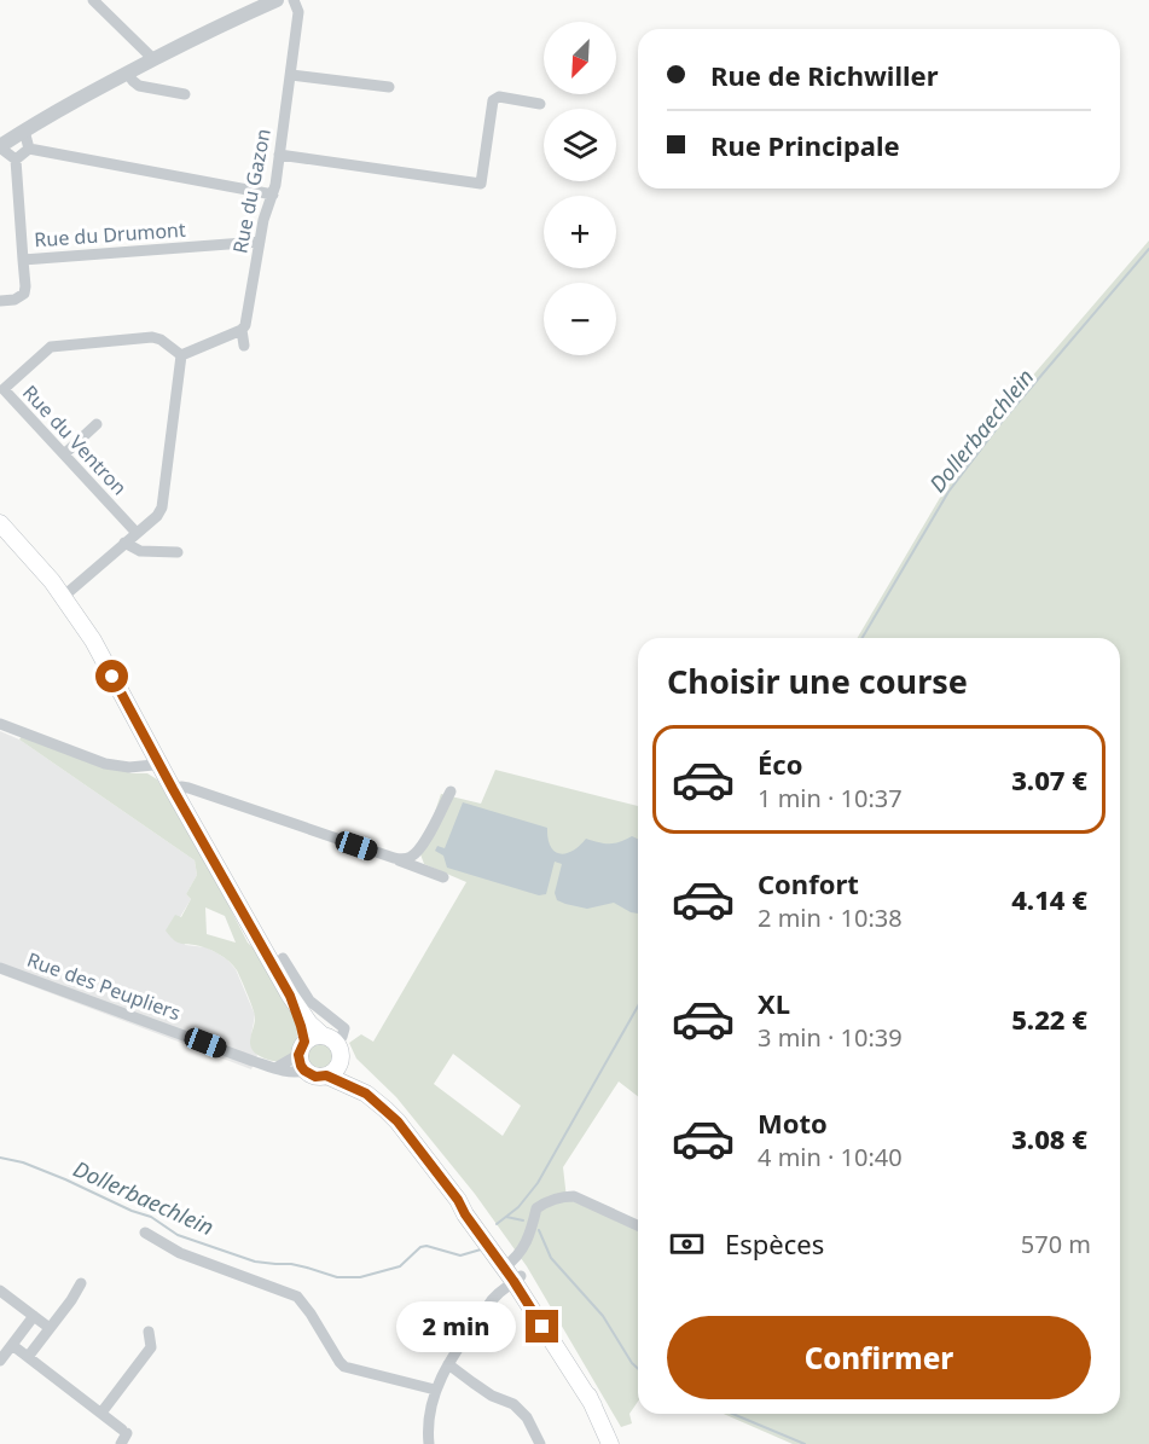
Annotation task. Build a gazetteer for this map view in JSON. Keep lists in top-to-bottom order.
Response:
{
  "streets": {
    "street": [
      "Rue du Gazon",
      "Rue du Drumont",
      "Rue du Ventron",
      "Rue des Peupliers"
    ]
  },
  "crossings": [
    ["Rue du Gazon", "Rue du Drumont"]
  ],
  "water": ["Dollerbaechlein"],
  "north": "bottom left",
  "page": {
    "map_buttons": ["+", "−"],
    "banner": ["Rue de Richwiller", "Rue Principale"],
    "heading": "Choisir une course",
    "list": [
      {
        "name": "Éco",
        "note": "1 min · 10:37",
        "value": "3.07 €"
      },
      {
        "name": "Confort",
        "note": "2 min · 10:38",
        "value": "4.14 €"
      },
      {
        "name": "XL",
        "note": "3 min · 10:39",
        "value": "5.22 €"
      },
      {
        "name": "Moto",
        "note": "4 min · 10:40",
        "value": "3.08 €"
      }
    ],
    "pay": ["Espèces", "570 m"],
    "bubble": "2 min",
    "buttons": "Confirmer"
  }
}
